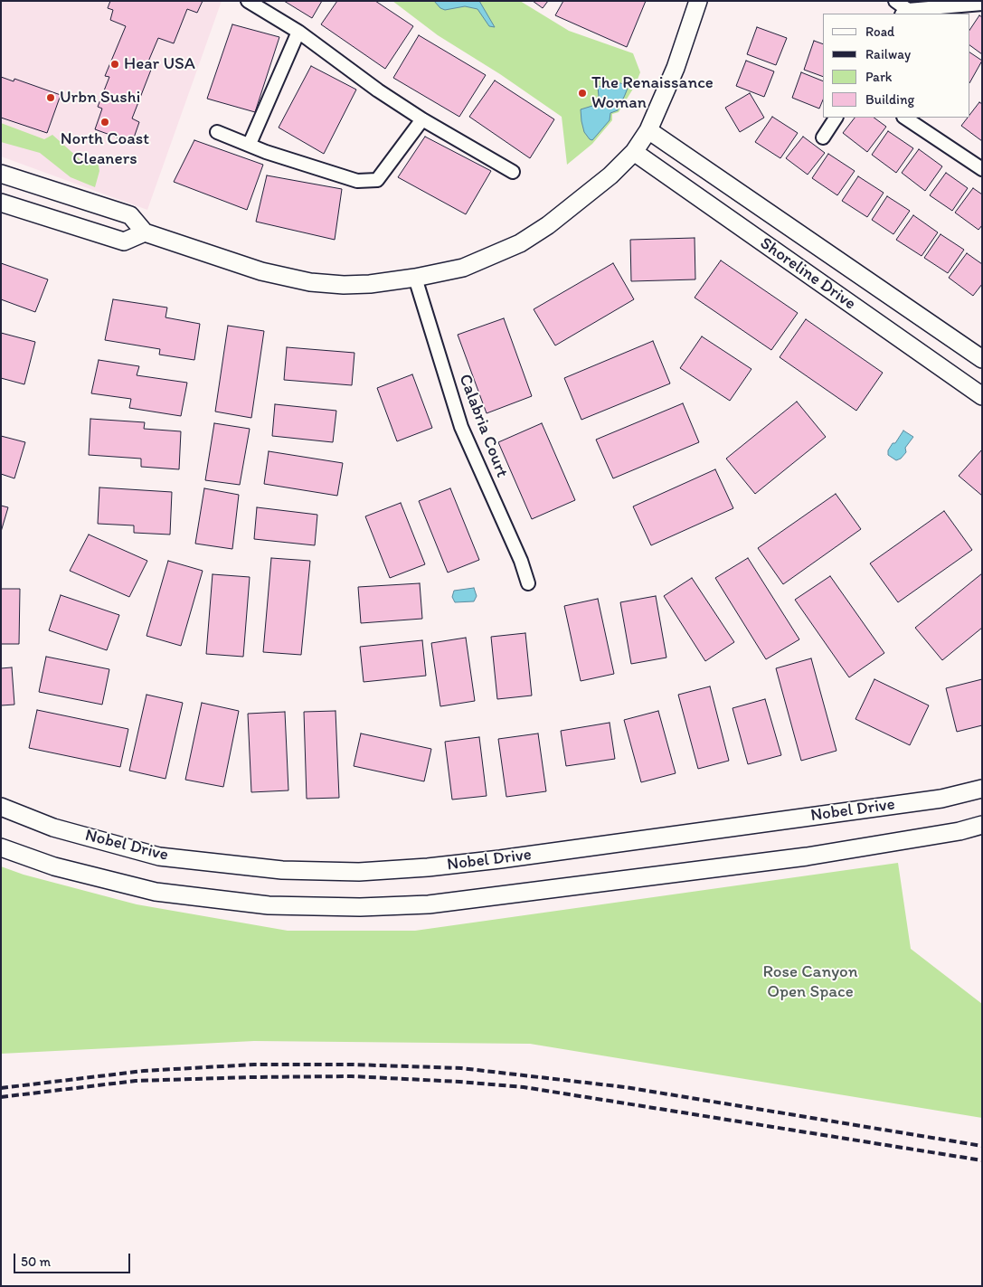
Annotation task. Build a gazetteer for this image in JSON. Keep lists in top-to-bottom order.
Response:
{
  "streets": {
    "main road": ["Shoreline Drive", "Nobel Drive"],
    "street": ["Calabria Court"]
  },
  "parks": ["Rose Canyon Open Space"],
  "places": [
    "Hear USA",
    "The Renaissance Woman",
    "Urbn Sushi",
    "North Coast Cleaners"
  ],
  "legend": [
    "Road",
    "Railway",
    "Park",
    "Building"
  ],
  "scale_bar": "50 m"
}
